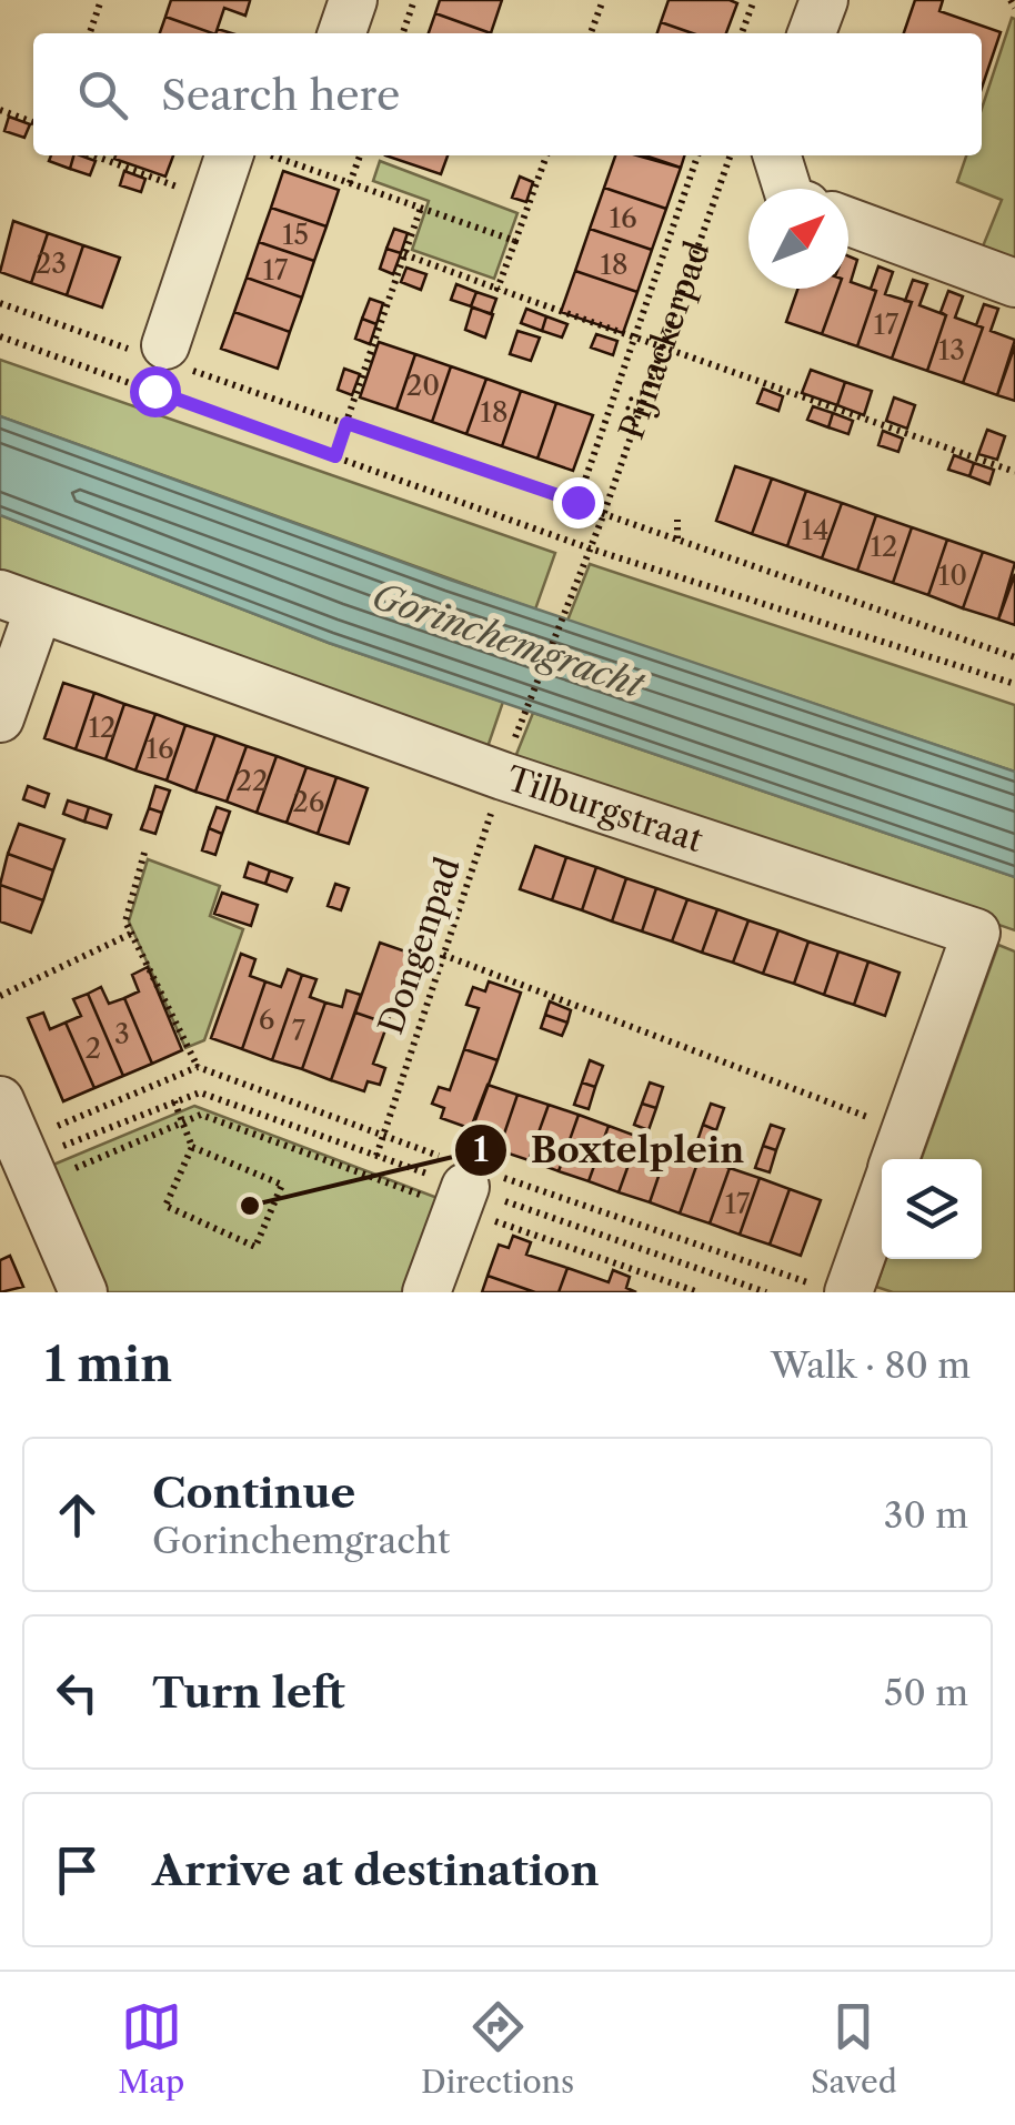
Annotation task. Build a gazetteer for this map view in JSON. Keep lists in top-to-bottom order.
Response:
{
  "streets": {
    "street": ["Tilburgstraat"],
    "path": ["Pijnackerpad", "Dongenpad"]
  },
  "crossings": [
    ["Pijnackerpad", "Dongenpad"],
    ["Tilburgstraat", "Dongenpad"]
  ],
  "water": ["Gorinchemgracht"],
  "places": ["Boxtelplein"],
  "house_numbers": [
    "16",
    "15",
    "23",
    "18",
    "17",
    "17",
    "13",
    "20",
    "18",
    "14",
    "12",
    "10",
    "12",
    "16",
    "22",
    "26",
    "6",
    "7",
    "3",
    "2",
    "17"
  ],
  "north": "top right",
  "page": {
    "search": "Search here",
    "heading": ["1 min", "Walk · 80 m"],
    "list": [
      ["Continue", "Gorinchemgracht", "30 m"],
      ["Turn left", "50 m"],
      "Arrive at destination"
    ],
    "nav": ["Map", "Directions", "Saved"]
  }
}
